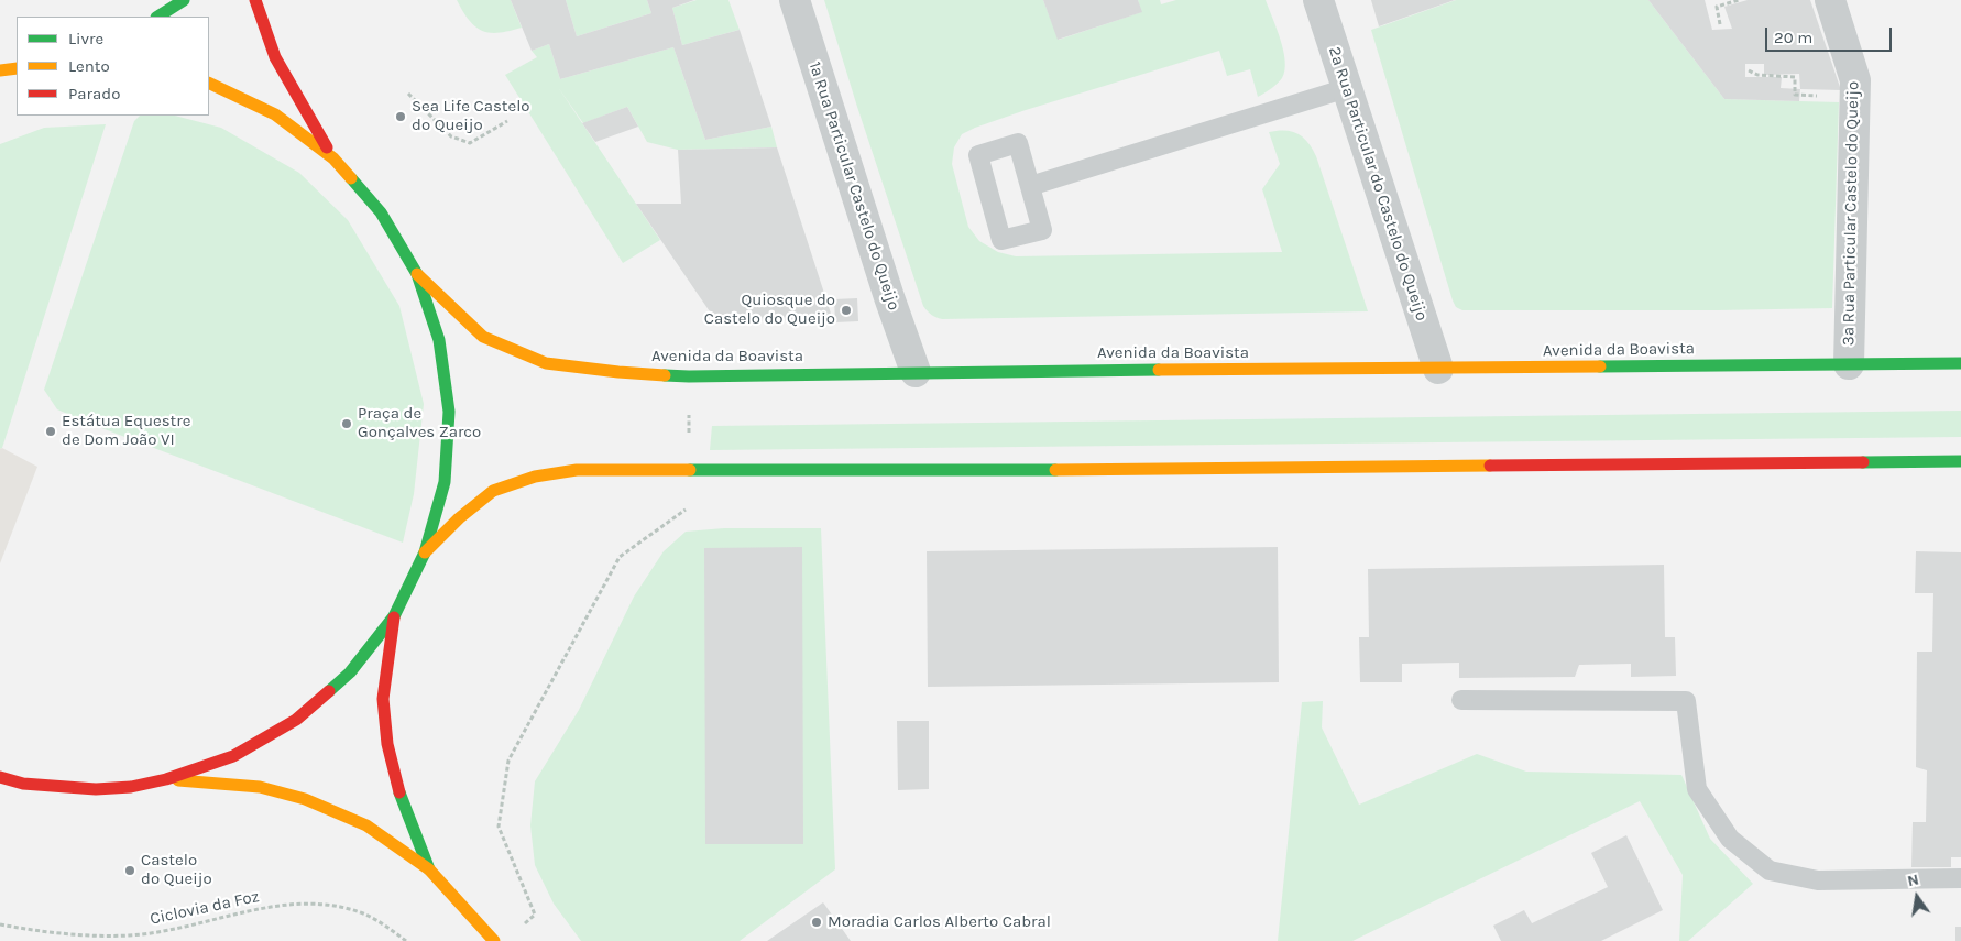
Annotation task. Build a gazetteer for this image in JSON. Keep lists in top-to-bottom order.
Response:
{
  "streets": {
    "main road": ["Avenida da Boavista"],
    "street": ["2ª Rua Particular do Castelo do Queijo", "1ª Rua Particular Castelo do Queijo", "3ª Rua Particular Castelo do Queijo"],
    "path": ["Ciclovia da Foz"]
  },
  "crossings": [
    ["2ª Rua Particular do Castelo do Queijo", "Avenida da Boavista"],
    ["1ª Rua Particular Castelo do Queijo", "Avenida da Boavista"],
    ["3ª Rua Particular Castelo do Queijo", "Avenida da Boavista"]
  ],
  "places": [
    "Sea Life Castelo do Queijo",
    "Quiosque do Castelo do Queijo",
    "Praça de Gonçalves Zarco",
    "Estátua Equestre de Dom João VI",
    "Castelo do Queijo",
    "Moradia Carlos Alberto Cabral"
  ],
  "legend": ["Livre", "Lento", "Parado"],
  "scale_bar": "20 m",
  "north": "top"
}
